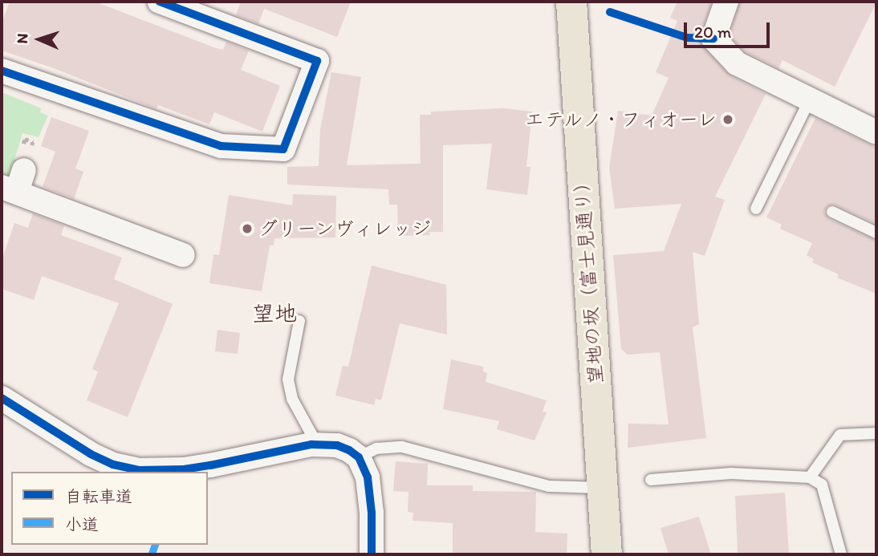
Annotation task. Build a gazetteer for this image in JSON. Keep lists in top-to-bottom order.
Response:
{
  "streets": {
    "main road": ["望地の坂（富士見通り）"]
  },
  "districts": ["望地"],
  "places": ["エテルノ・フィオーレ", "グリーンヴィレッジ"],
  "legend": ["自転車道", "小道"],
  "scale_bar": "20 m",
  "north": "left"
}
